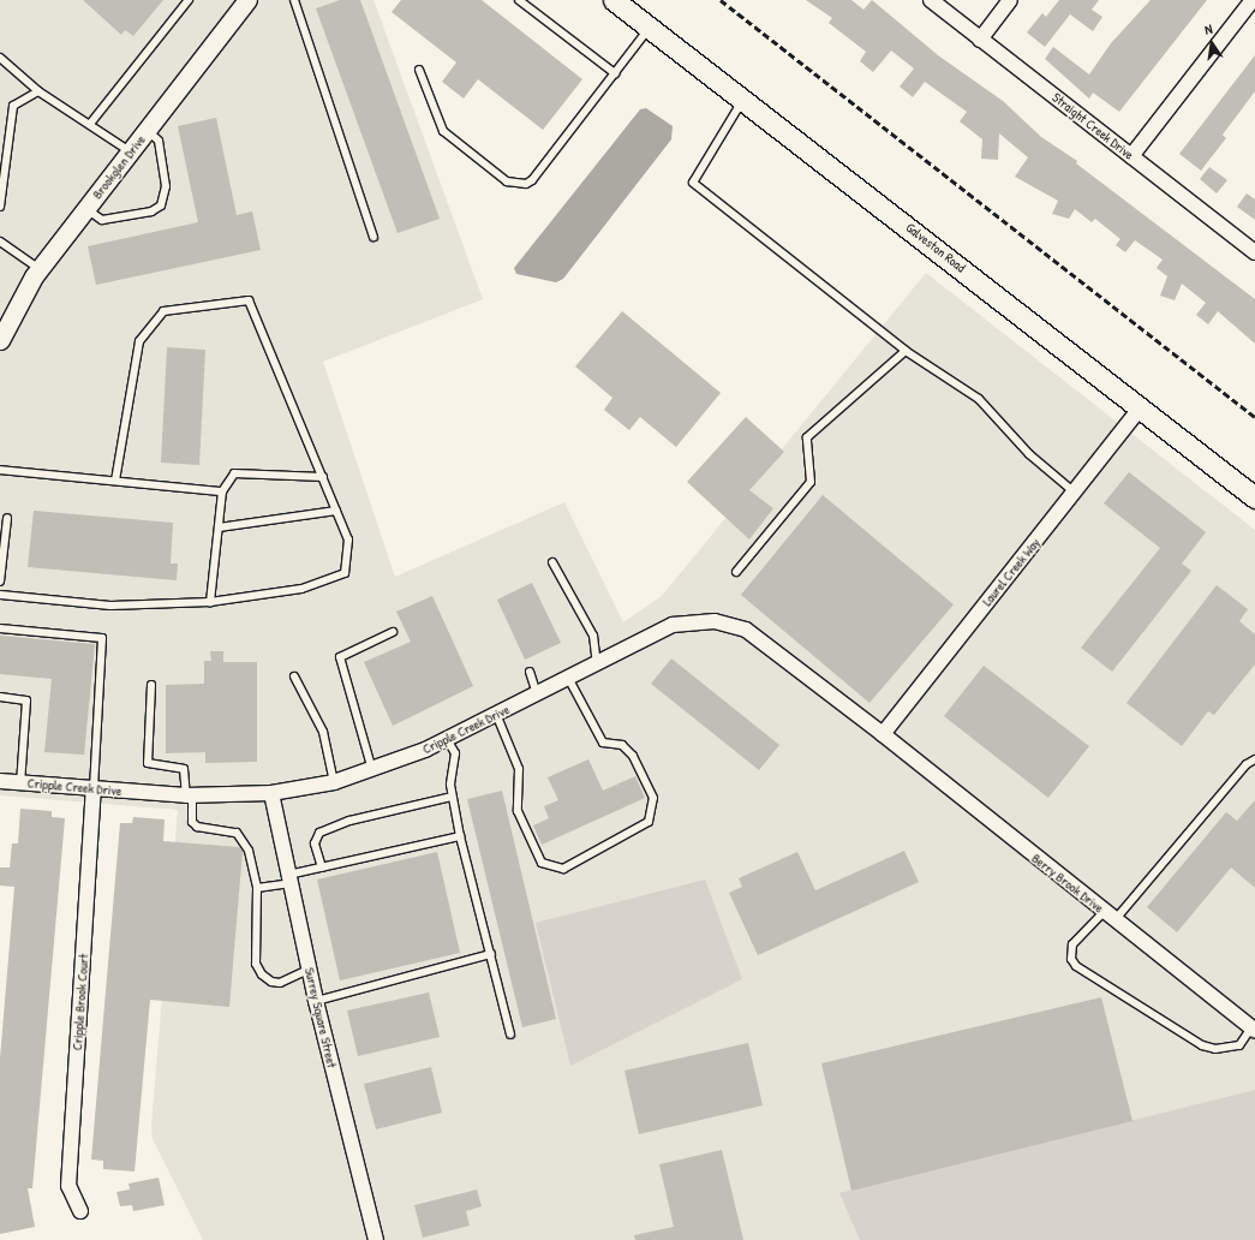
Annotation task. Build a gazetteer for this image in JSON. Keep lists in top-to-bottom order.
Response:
{
  "streets": {
    "main road": ["Galveston Road"],
    "street": [
      "Straight Creek Drive",
      "Brookglen Drive",
      "Laurel Creek Way",
      "Cripple Creek Drive",
      "Berry Brook Drive",
      "Cripple Brook Court",
      "Surrey Square Street"
    ]
  },
  "crossings": [
    ["Galveston Road", "Laurel Creek Way"],
    ["Laurel Creek Way", "Cripple Creek Drive"],
    ["Laurel Creek Way", "Berry Brook Drive"],
    ["Cripple Creek Drive", "Berry Brook Drive"],
    ["Cripple Creek Drive", "Cripple Brook Court"],
    ["Cripple Creek Drive", "Surrey Square Street"]
  ],
  "north": "top"
}
